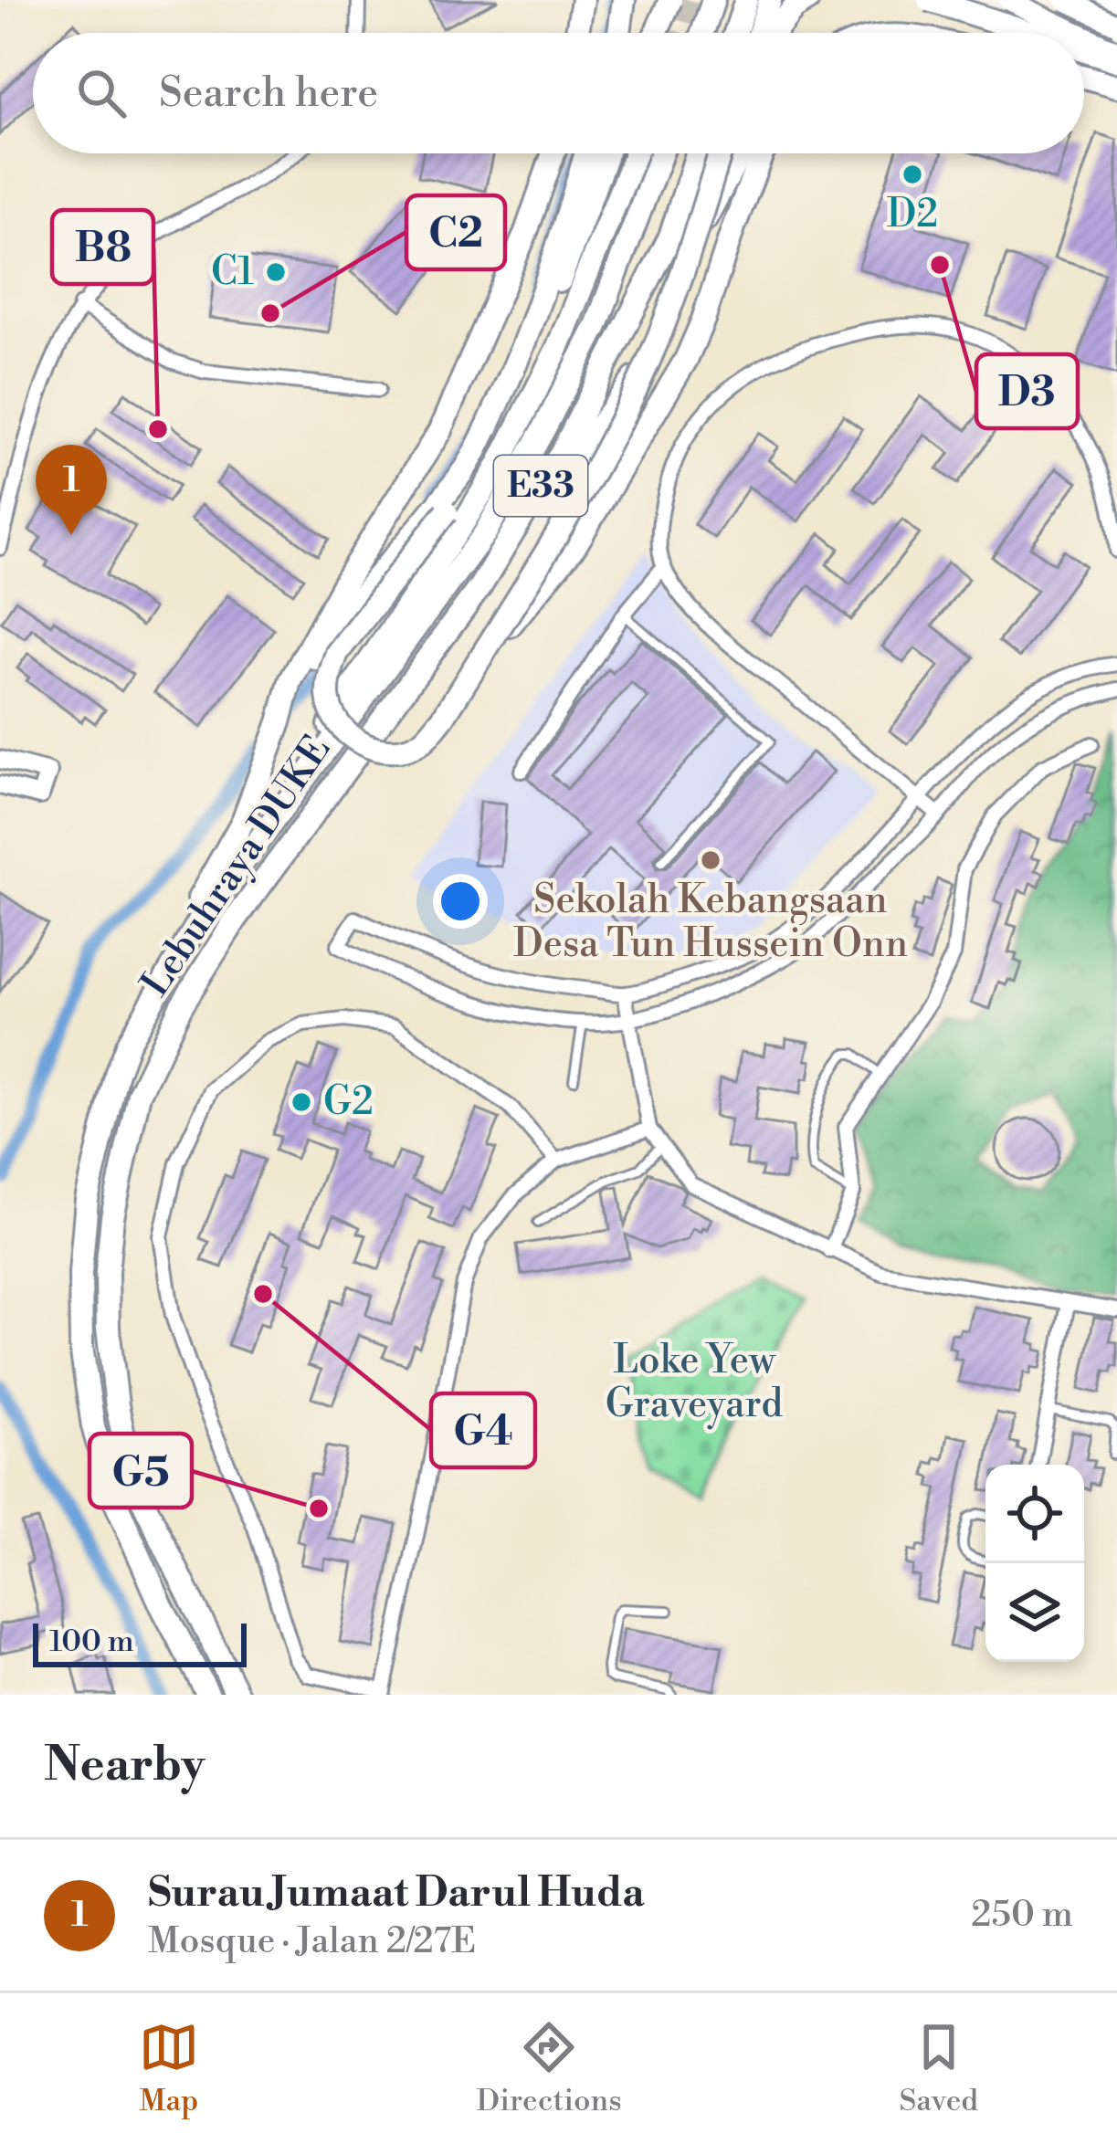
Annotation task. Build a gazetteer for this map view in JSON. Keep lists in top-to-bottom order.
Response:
{
  "streets": {
    "highway": ["E33", "Lebuhraya DUKE"]
  },
  "parks": ["Loke Yew Graveyard"],
  "places": [
    "D2",
    "D3",
    "C1",
    "C2",
    "B8",
    "Sekolah Kebangsaan Desa Tun Hussein Onn",
    "G2",
    "G4",
    "G5"
  ],
  "scale_bar": "100 m",
  "page": {
    "search": "Search here",
    "pins": "1",
    "scale": "100 m",
    "heading": "Nearby",
    "list": [
      {
        "mark": "1",
        "name": "Surau Jumaat Darul Huda",
        "note": "Mosque · Jalan 2/27E",
        "value": "250 m"
      }
    ],
    "nav": ["Map", "Directions", "Saved"]
  }
}
